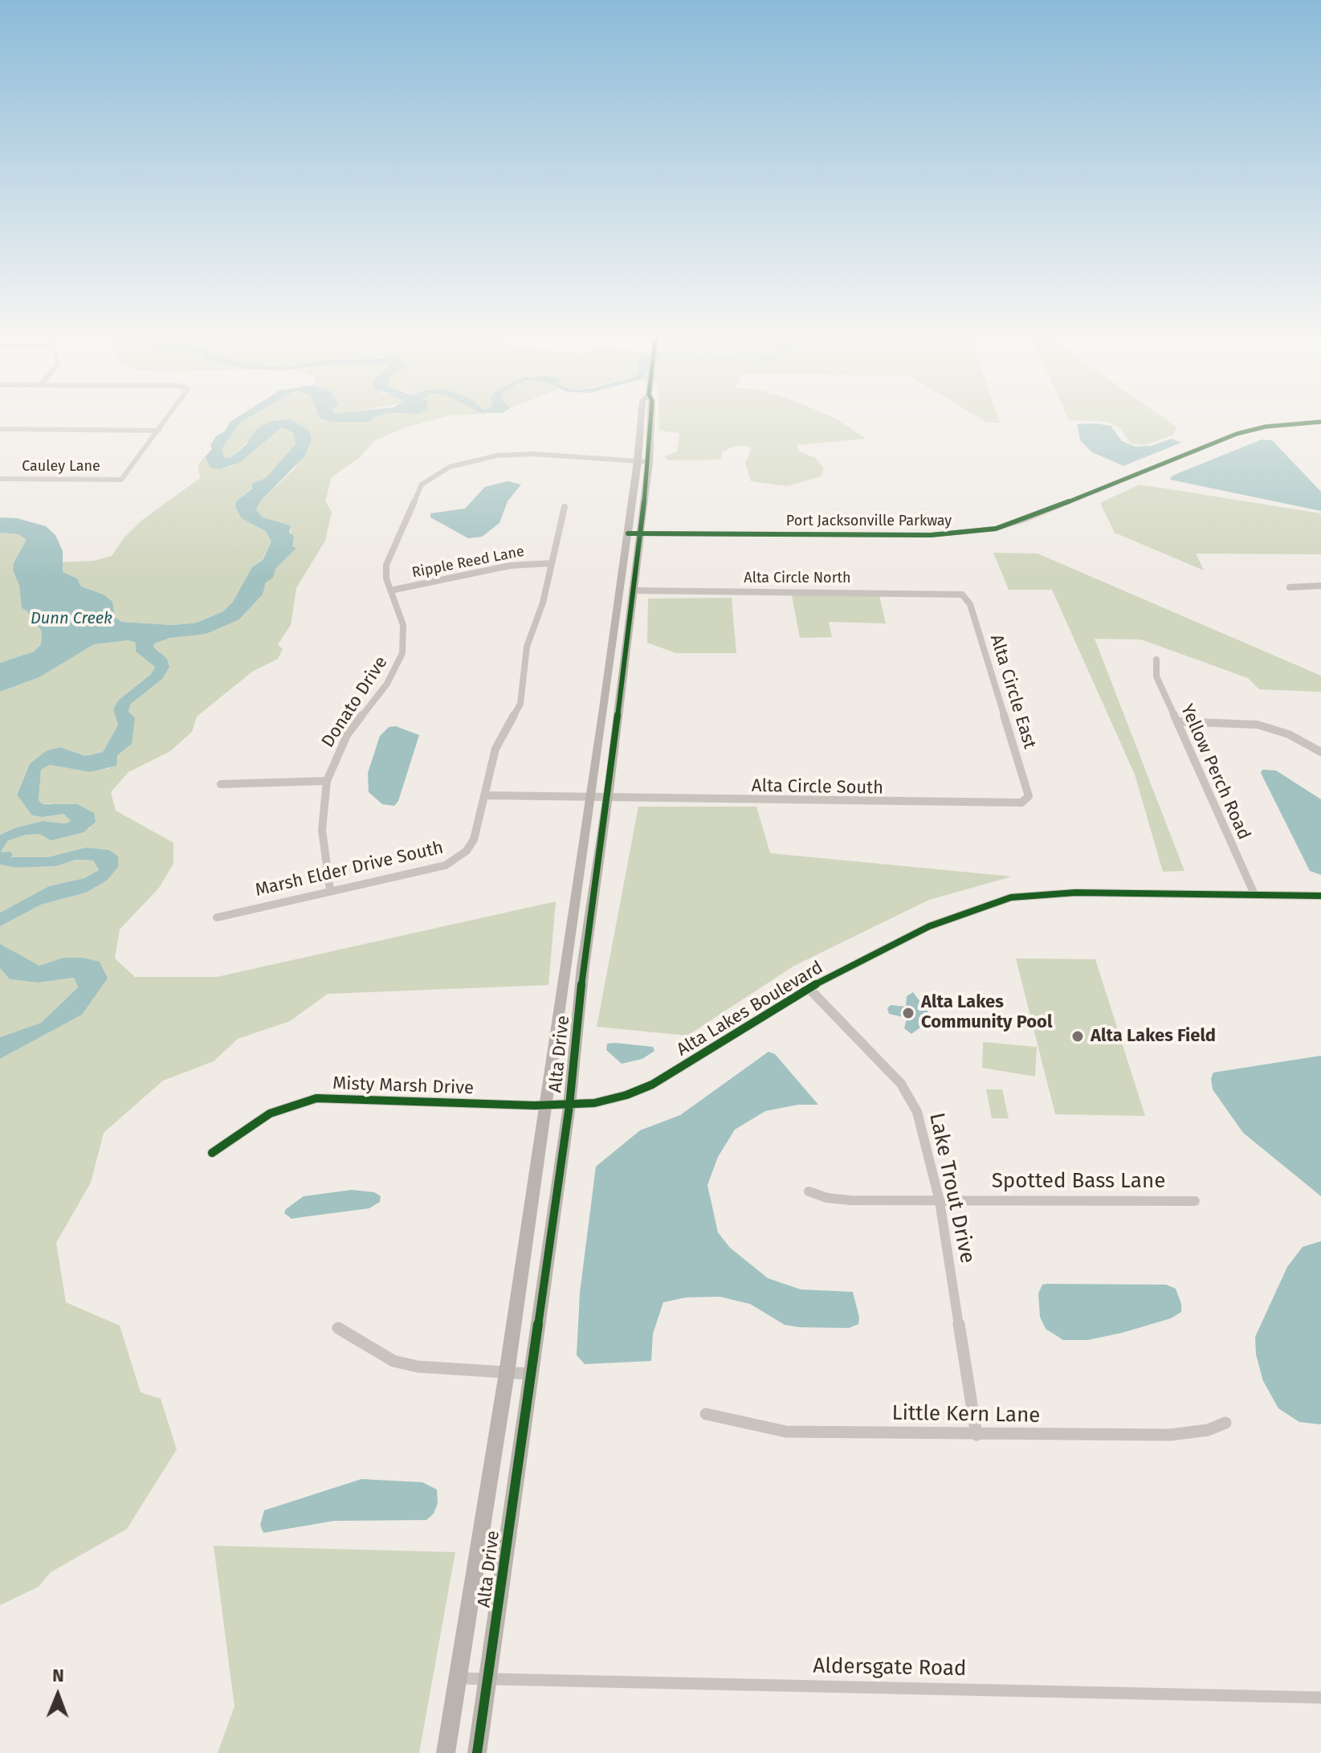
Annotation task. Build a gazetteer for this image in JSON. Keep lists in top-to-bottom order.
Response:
{
  "streets": {
    "street": [
      "Cauley Lane",
      "Port Jacksonville Parkway",
      "Ripple Reed Lane",
      "Alta Circle North",
      "Alta Circle East",
      "Donato Drive",
      "Yellow Perch Road",
      "Alta Circle South",
      "Marsh Elder Drive South",
      "Alta Lakes Boulevard",
      "Alta Drive",
      "Misty Marsh Drive",
      "Spotted Bass Lane",
      "Lake Trout Drive",
      "Little Kern Lane",
      "Aldersgate Road"
    ]
  },
  "crossings": [
    ["Port Jacksonville Parkway", "Alta Drive"],
    ["Ripple Reed Lane", "Donato Drive"],
    ["Ripple Reed Lane", "Marsh Elder Drive South"],
    ["Alta Circle North", "Alta Circle East"],
    ["Alta Circle North", "Alta Drive"],
    ["Alta Circle East", "Alta Circle South"],
    ["Donato Drive", "Marsh Elder Drive South"],
    ["Donato Drive", "Alta Drive"],
    ["Yellow Perch Road", "Alta Lakes Boulevard"],
    ["Alta Circle South", "Marsh Elder Drive South"],
    ["Alta Circle South", "Alta Drive"],
    ["Alta Lakes Boulevard", "Alta Drive"],
    ["Alta Lakes Boulevard", "Misty Marsh Drive"],
    ["Alta Lakes Boulevard", "Lake Trout Drive"],
    ["Alta Drive", "Misty Marsh Drive"],
    ["Alta Drive", "Aldersgate Road"],
    ["Spotted Bass Lane", "Lake Trout Drive"],
    ["Lake Trout Drive", "Little Kern Lane"]
  ],
  "water": ["Dunn Creek"],
  "places": ["Alta Lakes Community Pool", "Alta Lakes Field"],
  "north": "top"
}
